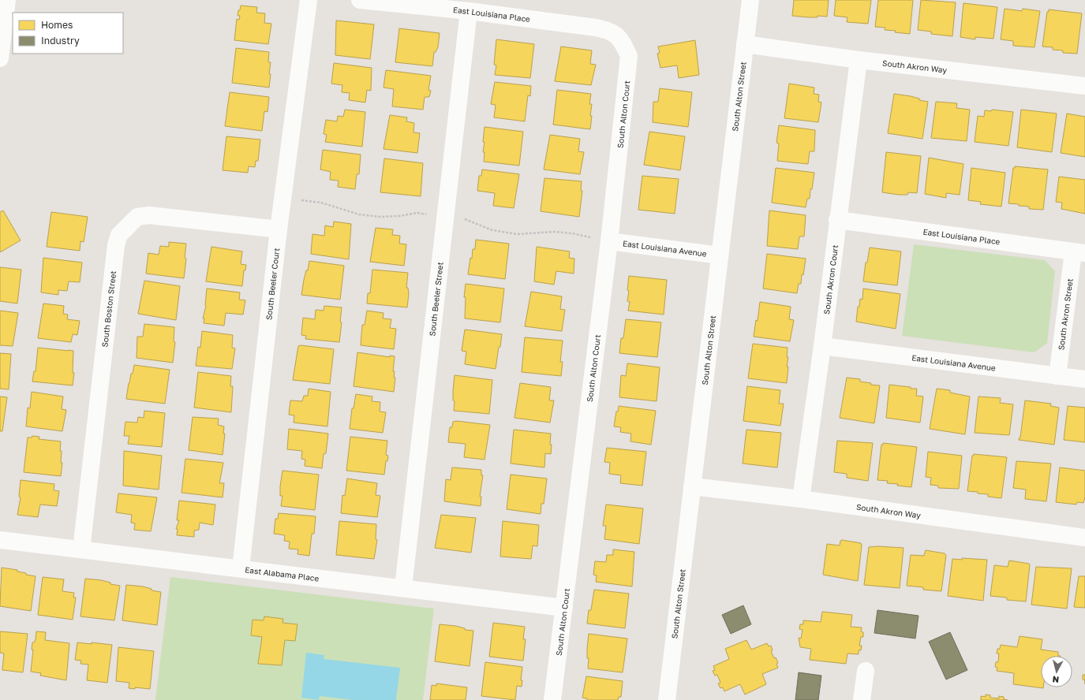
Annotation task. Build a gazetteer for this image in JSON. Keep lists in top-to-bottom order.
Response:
{
  "streets": {
    "street": [
      "East Louisiana Place",
      "South Akron Way",
      "South Alton Street",
      "South Alton Court",
      "East Louisiana Avenue",
      "South Akron Court",
      "South Beeler Court",
      "South Beeler Street",
      "South Boston Street",
      "South Akron Street",
      "East Alabama Place"
    ]
  },
  "crossings": [
    ["East Louisiana Place", "South Alton Court"],
    ["East Louisiana Place", "South Akron Court"],
    ["East Louisiana Place", "South Beeler Street"],
    ["East Louisiana Place", "South Akron Street"],
    ["South Akron Way", "South Alton Street"],
    ["South Akron Way", "South Akron Court"],
    ["South Alton Street", "East Louisiana Avenue"],
    ["South Alton Court", "East Louisiana Avenue"],
    ["South Alton Court", "East Alabama Place"],
    ["East Louisiana Avenue", "South Akron Court"],
    ["East Louisiana Avenue", "South Akron Street"],
    ["South Beeler Court", "South Boston Street"],
    ["South Beeler Court", "East Alabama Place"],
    ["South Beeler Street", "East Alabama Place"],
    ["South Boston Street", "East Alabama Place"]
  ],
  "legend": ["Homes", "Industry"],
  "north": "bottom"
}
